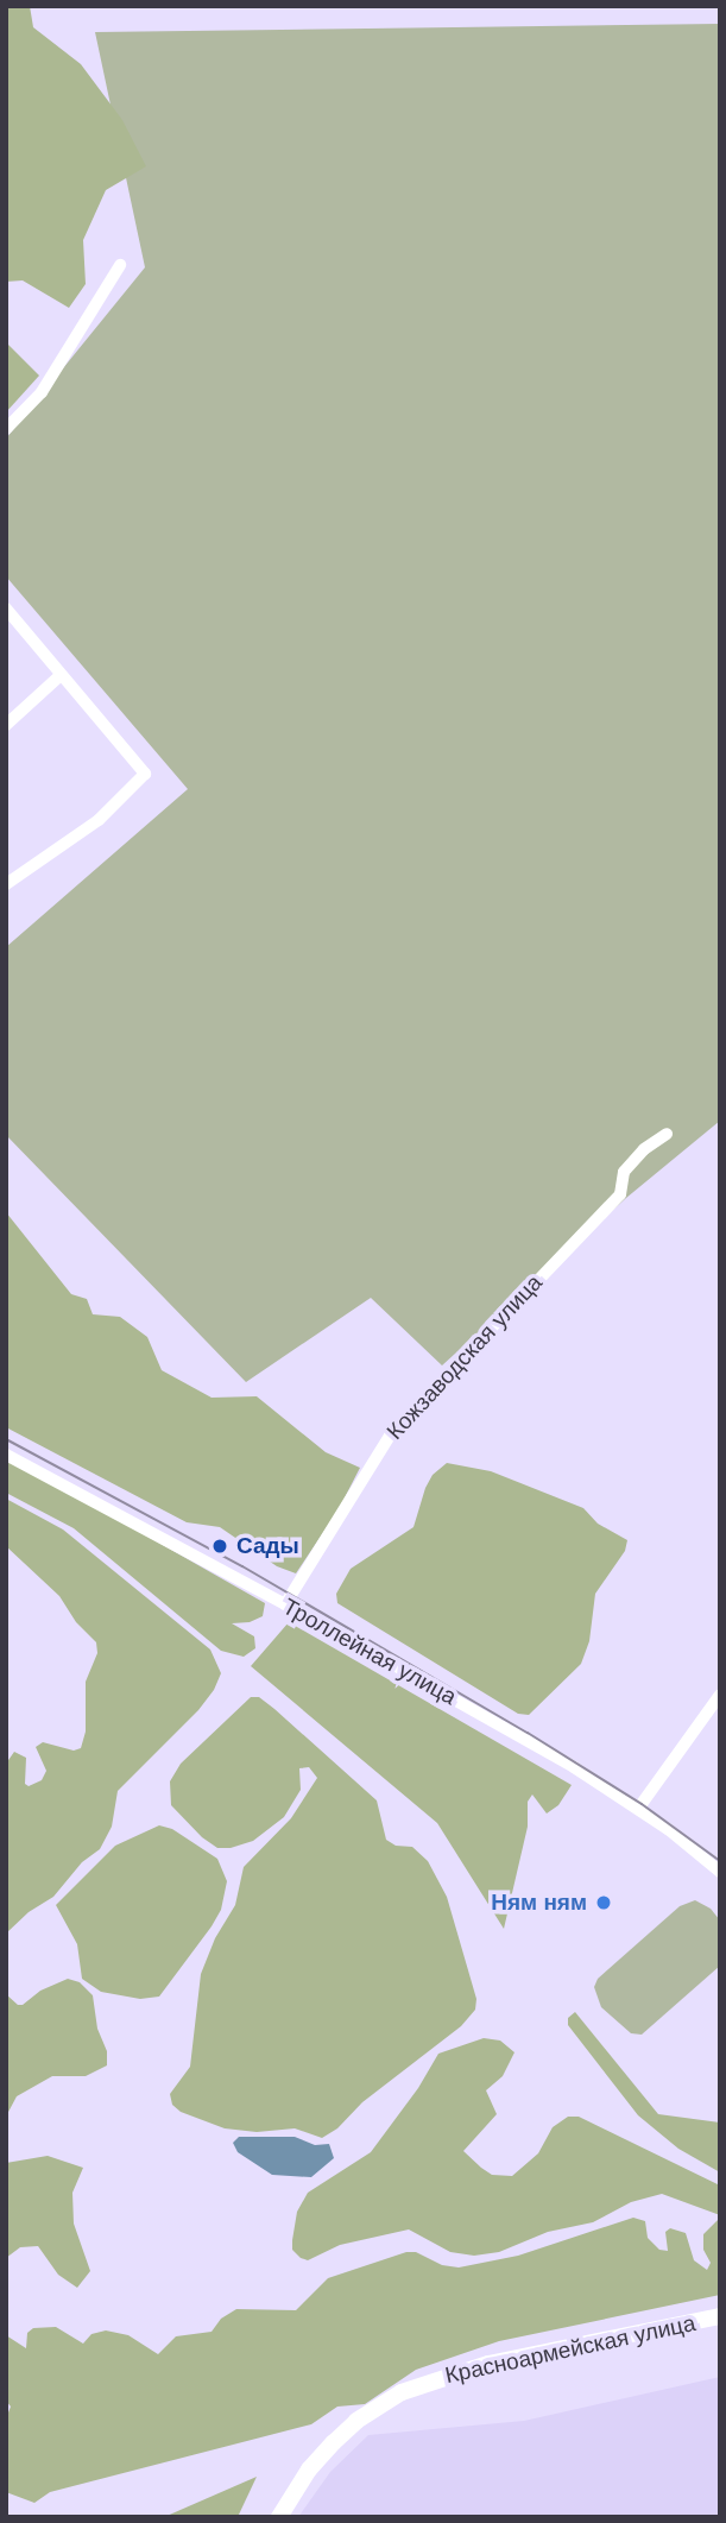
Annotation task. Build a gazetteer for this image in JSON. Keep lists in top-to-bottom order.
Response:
{
  "streets": {
    "main road": ["Красноармейская улица"],
    "street": ["Кожзаводская улица", "Троллейная улица"]
  },
  "crossings": [
    ["Кожзаводская улица", "Троллейная улица"]
  ],
  "places": ["Сады", "Ням ням"]
}
